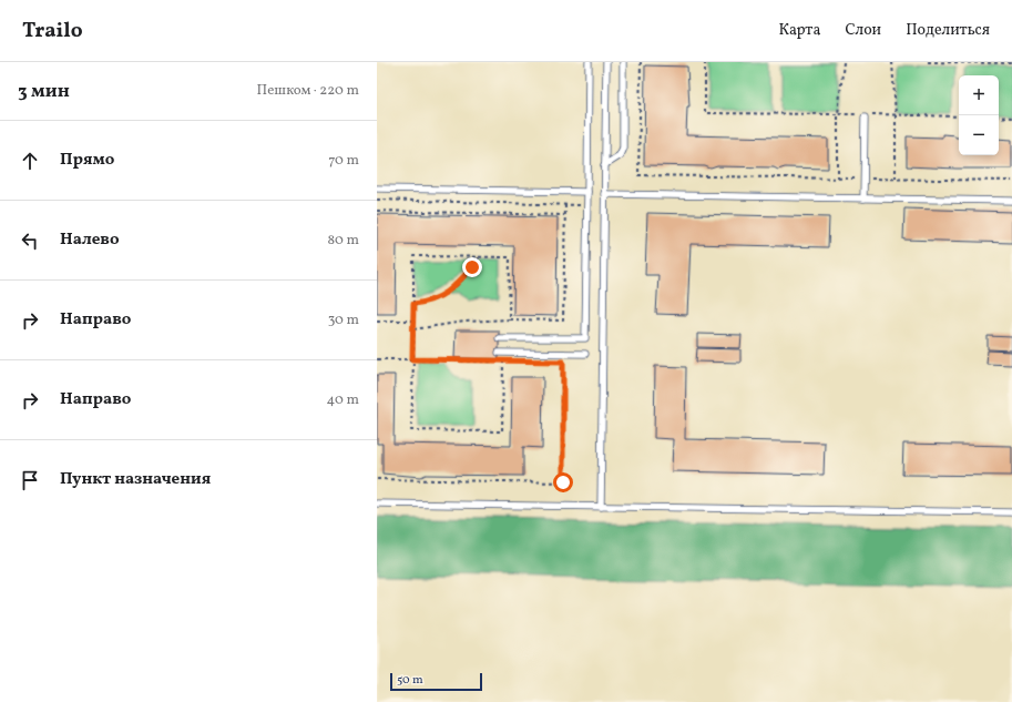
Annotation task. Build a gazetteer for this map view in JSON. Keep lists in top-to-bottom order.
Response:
{
  "scale_bar": "50 m",
  "page": {
    "header": "Trailo",
    "nav": ["Карта", "Слои", "Поделиться"],
    "heading": ["3 мин", "Пешком · 220 m"],
    "map_buttons": ["+", "−"],
    "list": [
      ["Прямо", "70 m"],
      ["Налево", "80 m"],
      ["Направо", "30 m"],
      ["Направо", "40 m"],
      "Пункт назначения"
    ],
    "scale": "50 m"
  }
}
